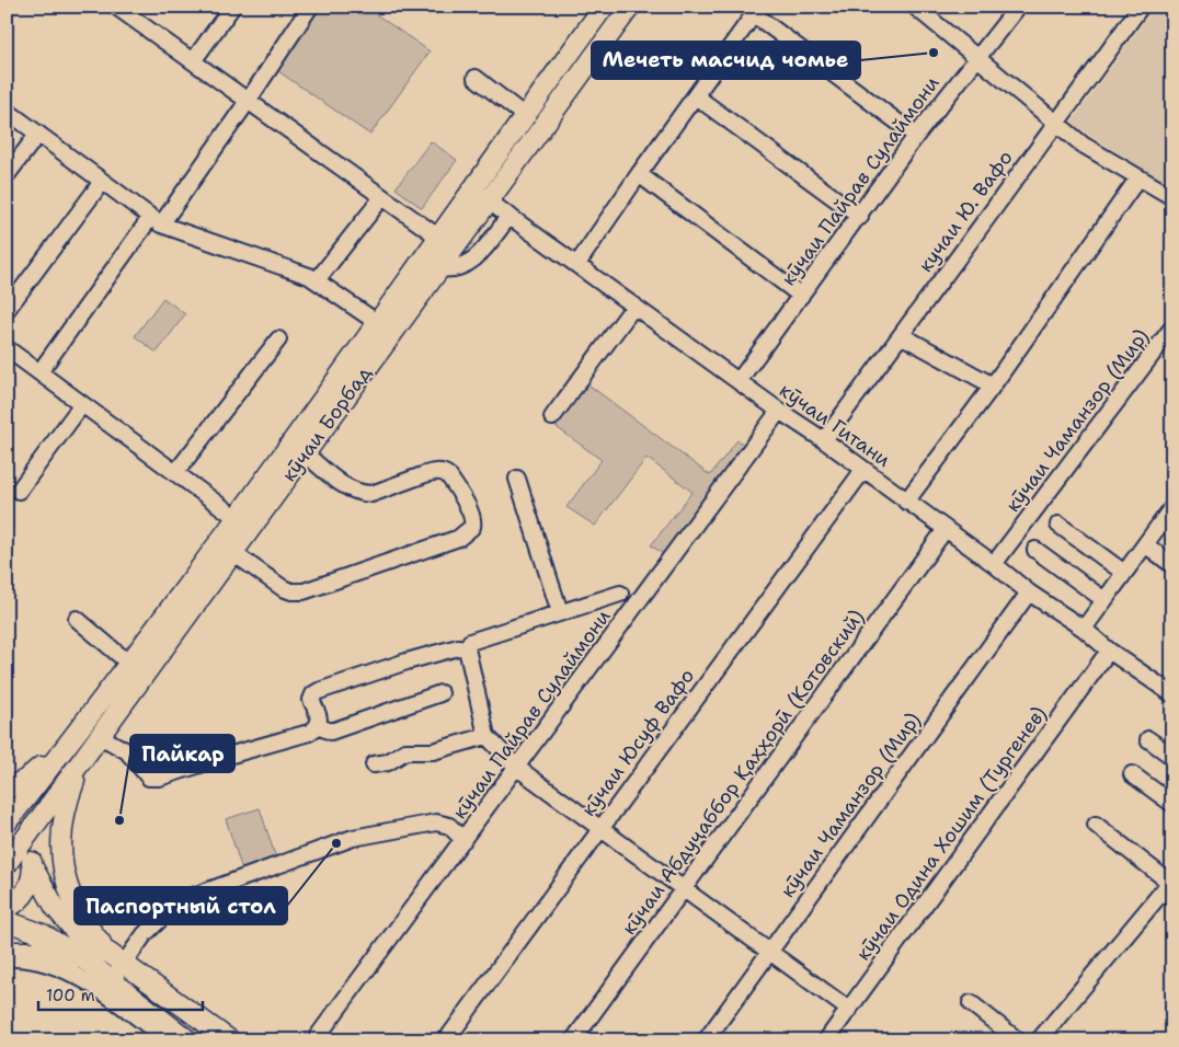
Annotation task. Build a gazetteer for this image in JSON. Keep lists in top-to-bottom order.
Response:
{
  "streets": {
    "main road": ["кӯчаи Борбад"],
    "street": [
      "кӯчаи Пайрав Сулаймони",
      "кучаи Ю. Вафо",
      "кӯчаи Чаманзор (Мир)",
      "кӯчаи Гитани",
      "кӯчаи Юсуф Вафо",
      "кӯчаи Абдуҷаббор Қаҳҳорӣ (Котовский)",
      "кӯчаи Одина Хошим (Тургенев)"
    ]
  },
  "crossings": [
    ["кӯчаи Пайрав Сулаймони", "кӯчаи Гитани"],
    ["кучаи Ю. Вафо", "кӯчаи Гитани"],
    ["кӯчаи Чаманзор (Мир)", "кӯчаи Гитани"],
    ["кӯчаи Борбад", "кӯчаи Гитани"],
    ["кӯчаи Гитани", "кӯчаи Юсуф Вафо"],
    ["кӯчаи Гитани", "кӯчаи Абдуҷаббор Қаҳҳорӣ (Котовский)"],
    ["кӯчаи Гитани", "кӯчаи Одина Хошим (Тургенев)"]
  ],
  "places": ["Мечеть масчид чомье", "Пайкар", "Паспортный стол"],
  "scale_bar": "100 m"
}
